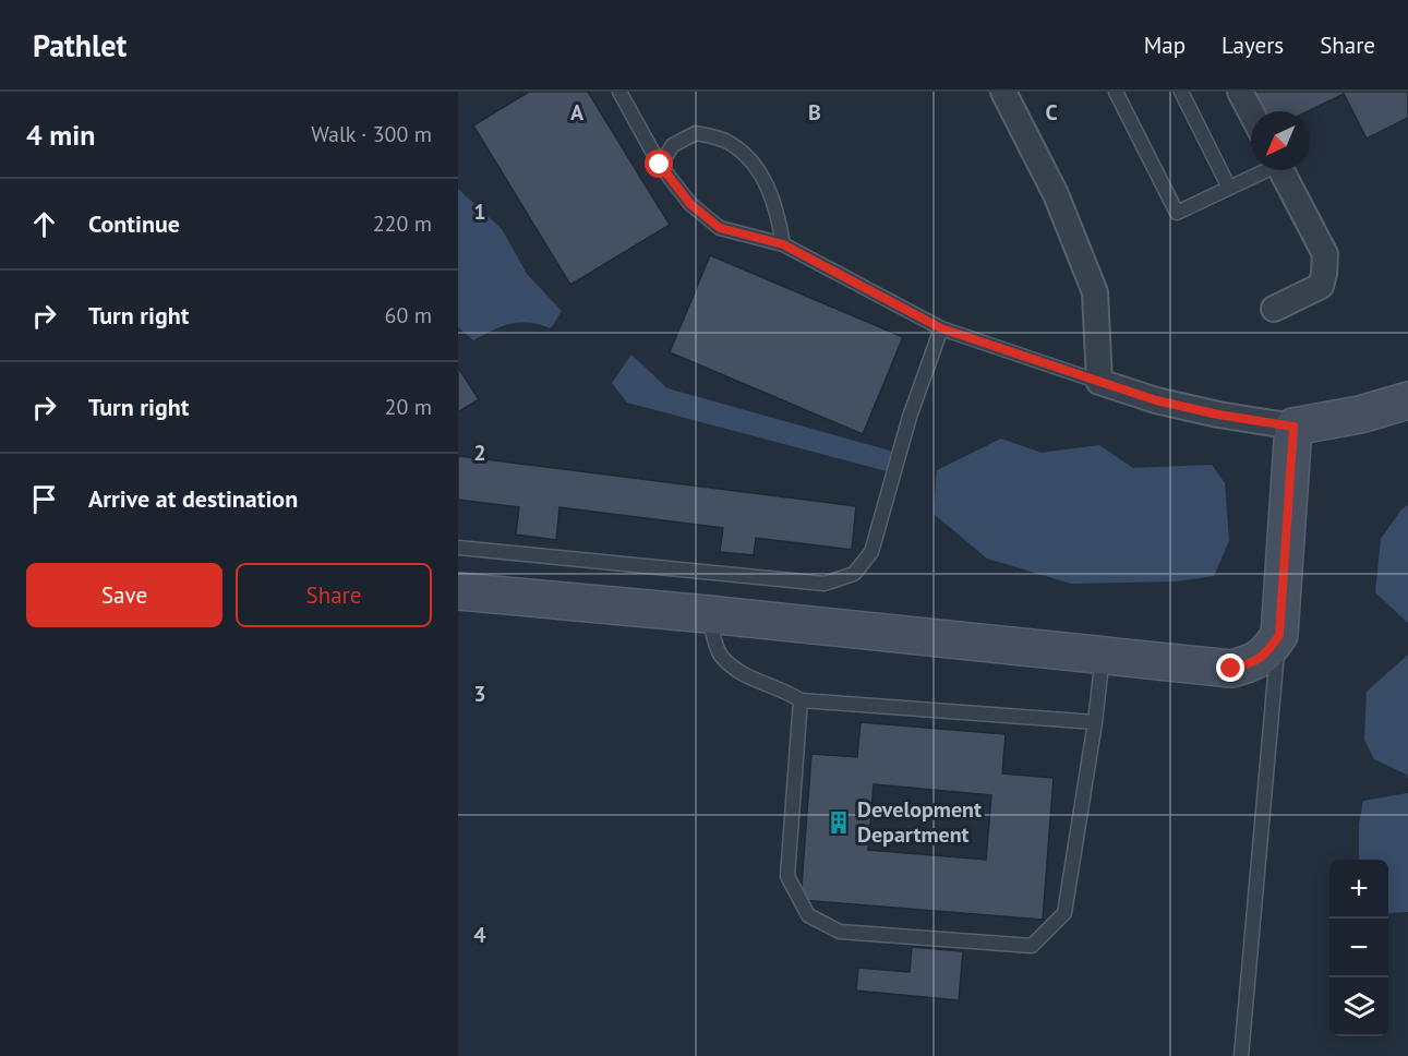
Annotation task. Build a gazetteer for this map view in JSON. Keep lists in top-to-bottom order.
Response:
{
  "places": {
    "building": ["Development Department"]
  },
  "north": "bottom left",
  "page": {
    "header": "Pathlet",
    "nav": ["Map", "Layers", "Share"],
    "heading": ["4 min", "Walk · 300 m"],
    "list": [
      ["Continue", "220 m"],
      ["Turn right", "60 m"],
      ["Turn right", "20 m"],
      "Arrive at destination"
    ],
    "buttons": ["Save", "Share"],
    "map_buttons": ["+", "−"]
  },
  "grid": {
    "columns": ["A", "B", "C"],
    "rows": [
      "1",
      "2",
      "3",
      "4"
    ]
  }
}
